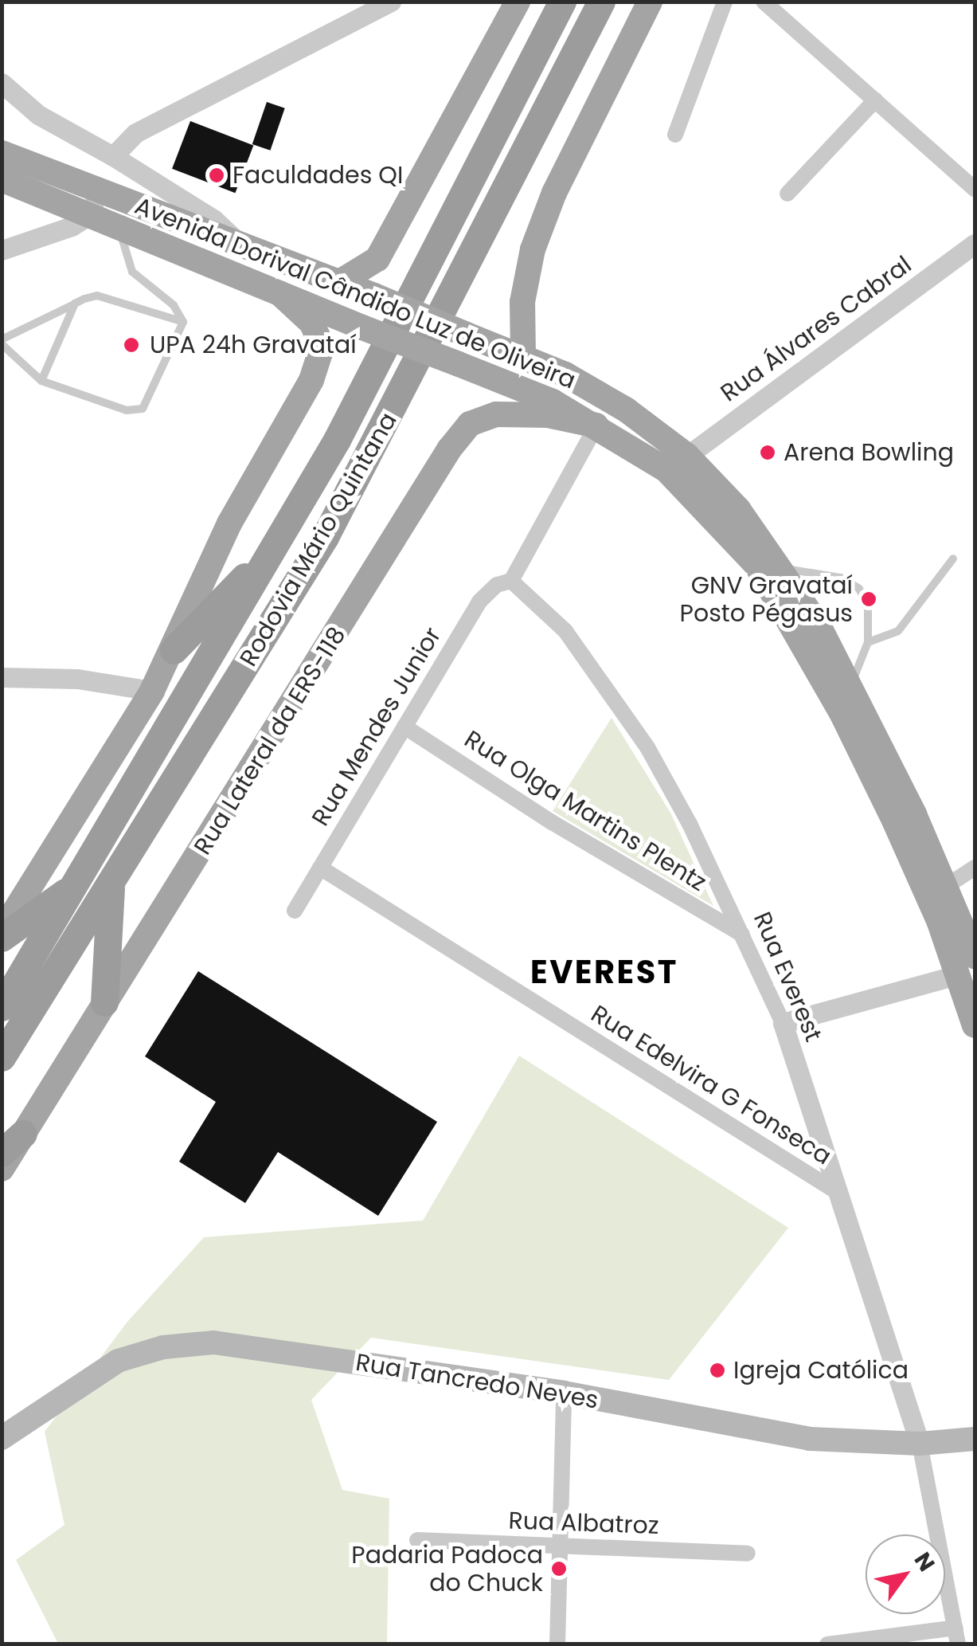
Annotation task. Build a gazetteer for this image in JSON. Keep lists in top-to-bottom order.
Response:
{
  "streets": {
    "highway": ["Rodovia Mário Quintana"],
    "main road": ["Avenida Dorival Cândido Luz de Oliveira", "Rua Lateral da ERS-118", "Rua Tancredo Neves"],
    "street": [
      "Rua Álvares Cabral",
      "Rua Mendes Junior",
      "Rua Olga Martins Plentz",
      "Rua Everest",
      "Rua Edelvira G Fonseca",
      "Rua Albatroz"
    ]
  },
  "crossings": [
    ["Avenida Dorival Cândido Luz de Oliveira", "Rua Álvares Cabral"],
    ["Avenida Dorival Cândido Luz de Oliveira", "Rua Lateral da ERS-118"],
    ["Rua Mendes Junior", "Rua Olga Martins Plentz"],
    ["Rua Mendes Junior", "Rua Everest"],
    ["Rua Mendes Junior", "Rua Edelvira G Fonseca"],
    ["Rua Olga Martins Plentz", "Rua Everest"],
    ["Rua Everest", "Rua Edelvira G Fonseca"],
    ["Rua Everest", "Rua Tancredo Neves"]
  ],
  "districts": ["EVEREST"],
  "places": [
    "Faculdades QI",
    "UPA 24h Gravataí",
    "Arena Bowling",
    "GNV Gravataí Posto Pégasus",
    "Igreja Católica",
    "Padaria Padoca do Chuck"
  ],
  "north": "top right"
}
